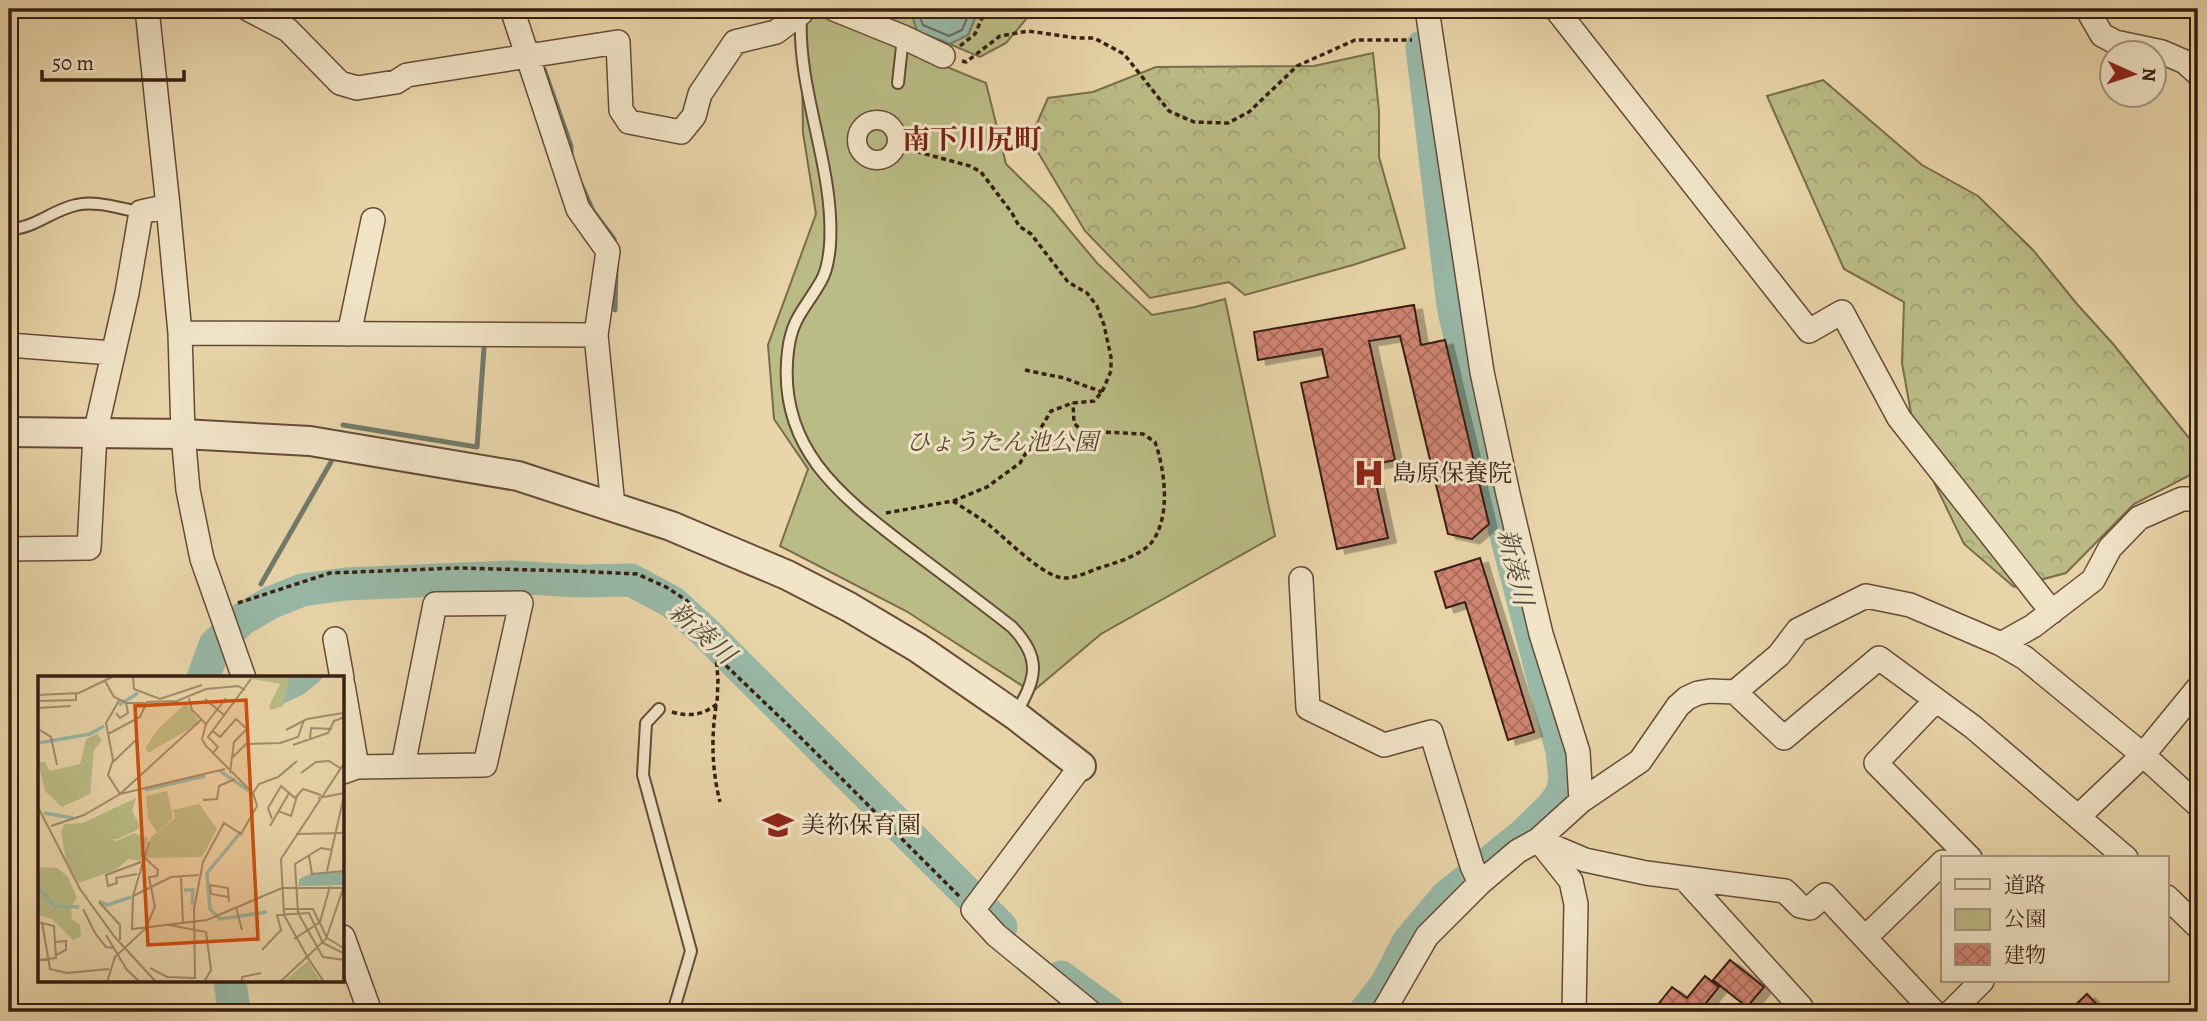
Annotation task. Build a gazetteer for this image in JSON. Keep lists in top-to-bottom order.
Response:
{
  "districts": ["南下川尻町"],
  "water": ["新湊川"],
  "parks": ["ひょうたん池公園"],
  "places": {
    "hospital": ["島原保養院"],
    "school or university": ["美祢保育園"]
  },
  "legend": ["道路", "公園", "建物"],
  "scale_bar": "50 m",
  "north": "right"
}
